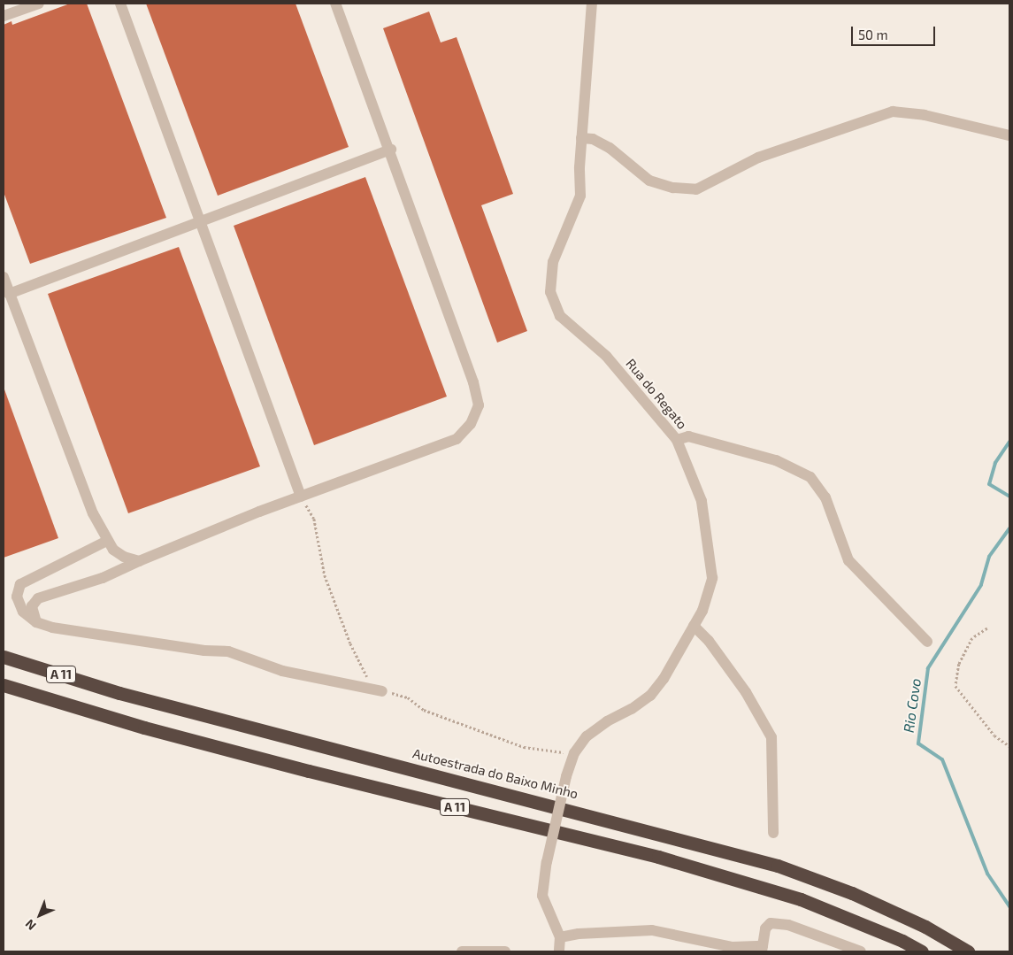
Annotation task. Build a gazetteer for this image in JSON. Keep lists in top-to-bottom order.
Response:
{
  "streets": {
    "highway": ["A 11", "Autoestrada do Baixo Minho"],
    "street": ["Rua do Regato"]
  },
  "water": ["Rio Covo"],
  "scale_bar": "50 m",
  "north": "bottom left"
}
